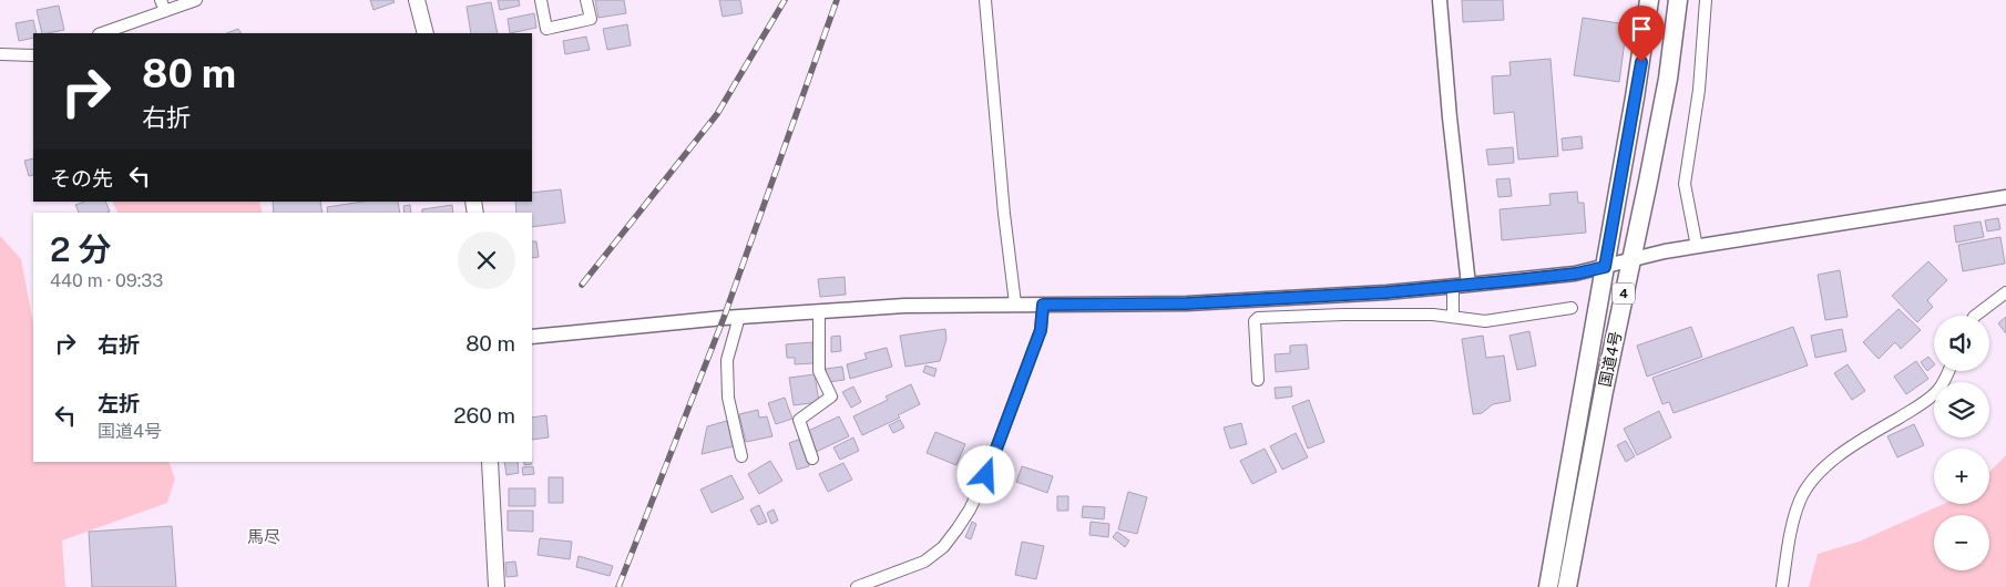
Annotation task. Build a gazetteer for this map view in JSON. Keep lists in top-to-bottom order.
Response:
{
  "streets": {
    "highway": ["4", "国道4号"]
  },
  "districts": ["馬尽"],
  "page": {
    "turn": ["80 m", "右折"],
    "then": "その先",
    "heading": ["2 分", "440 m · 09:33"],
    "list": [
      {
        "name": "右折",
        "value": "80 m"
      },
      {
        "name": "左折",
        "note": "国道4号",
        "value": "260 m"
      }
    ],
    "map_buttons": ["+", "−"]
  }
}
